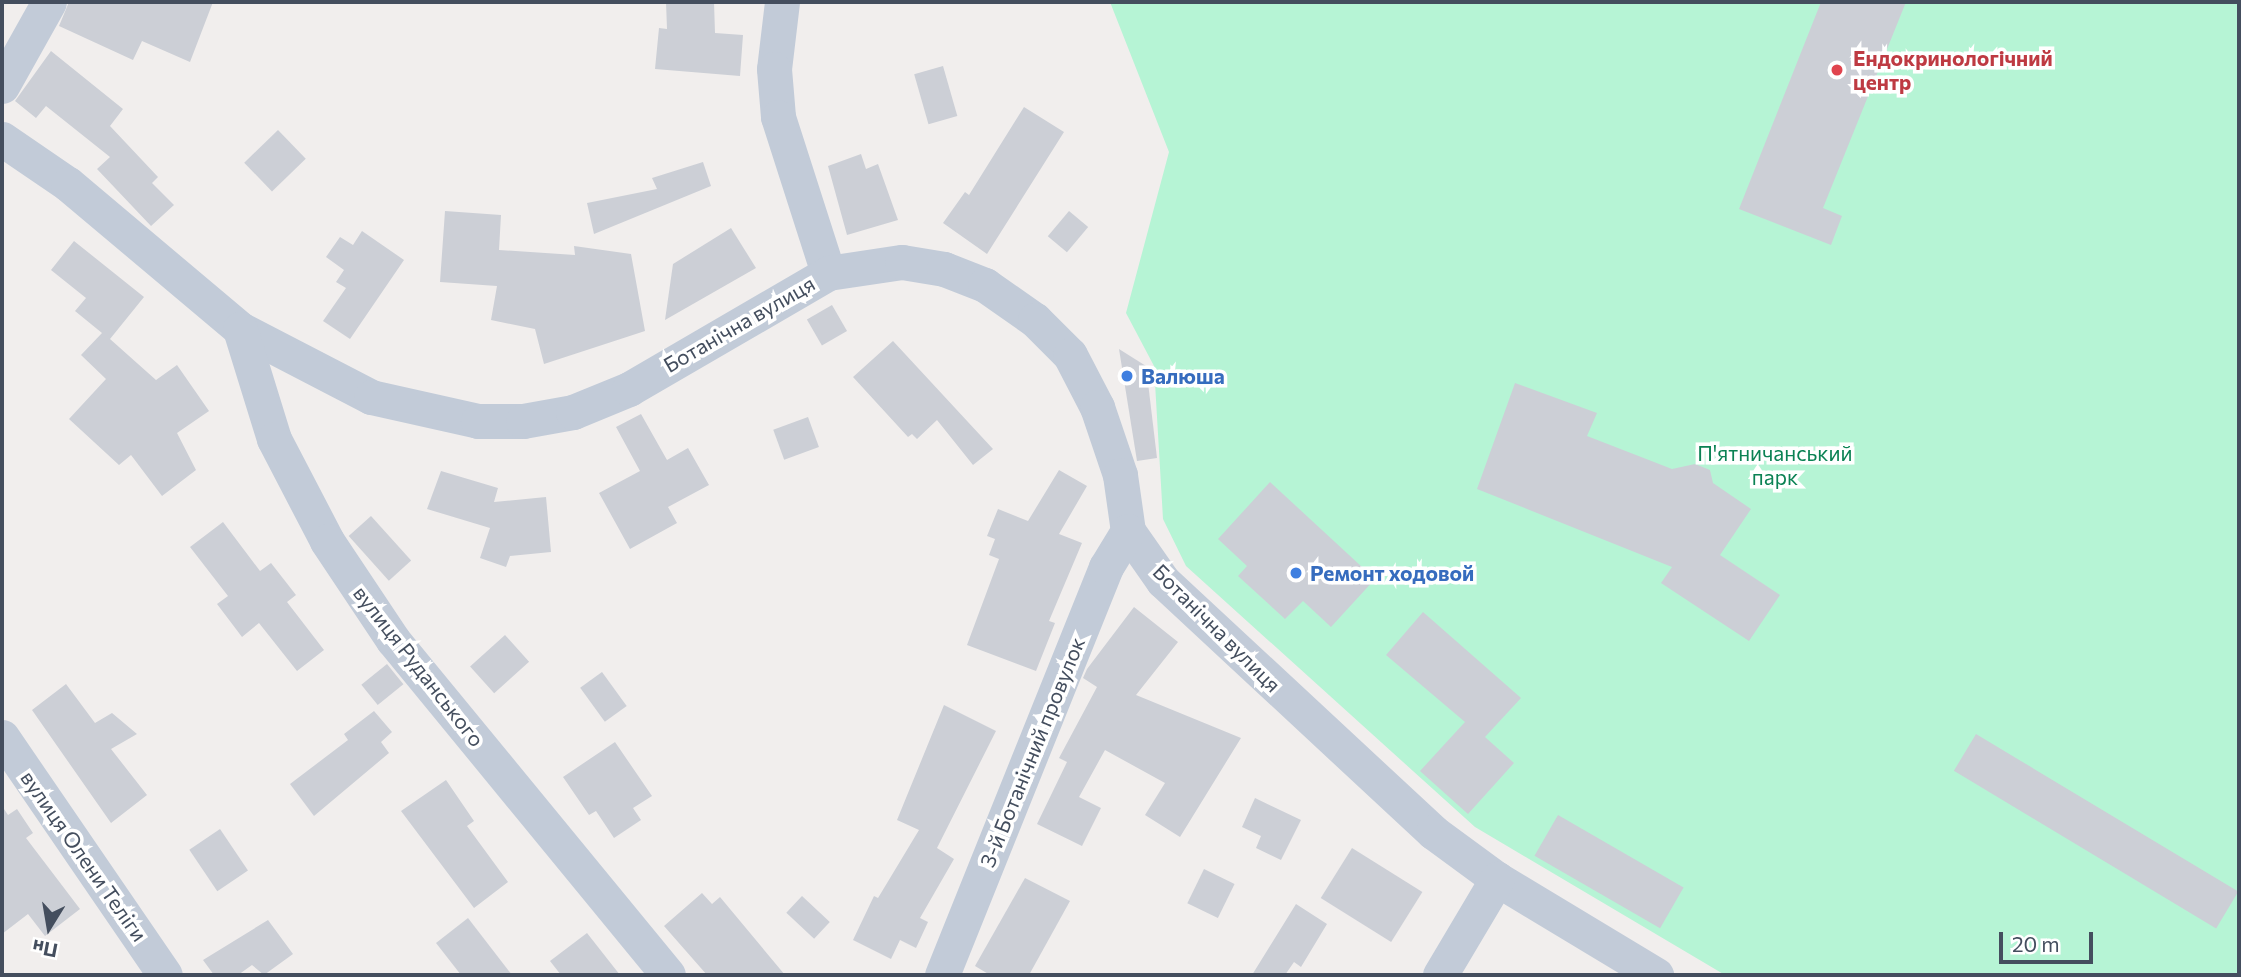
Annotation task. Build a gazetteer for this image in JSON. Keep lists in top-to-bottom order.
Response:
{
  "streets": {
    "street": [
      "Ботанічна вулиця",
      "вулиця Руданського",
      "3-й Ботанічний провулок",
      "вулиця Олени Теліги"
    ]
  },
  "crossings": [
    ["Ботанічна вулиця", "вулиця Руданського"],
    ["Ботанічна вулиця", "3-й Ботанічний провулок"]
  ],
  "parks": ["П'ятничанський парк"],
  "places": ["Ендокринологічний центр", "Валюша", "Ремонт ходовой"],
  "scale_bar": "20 m",
  "north": "bottom"
}
